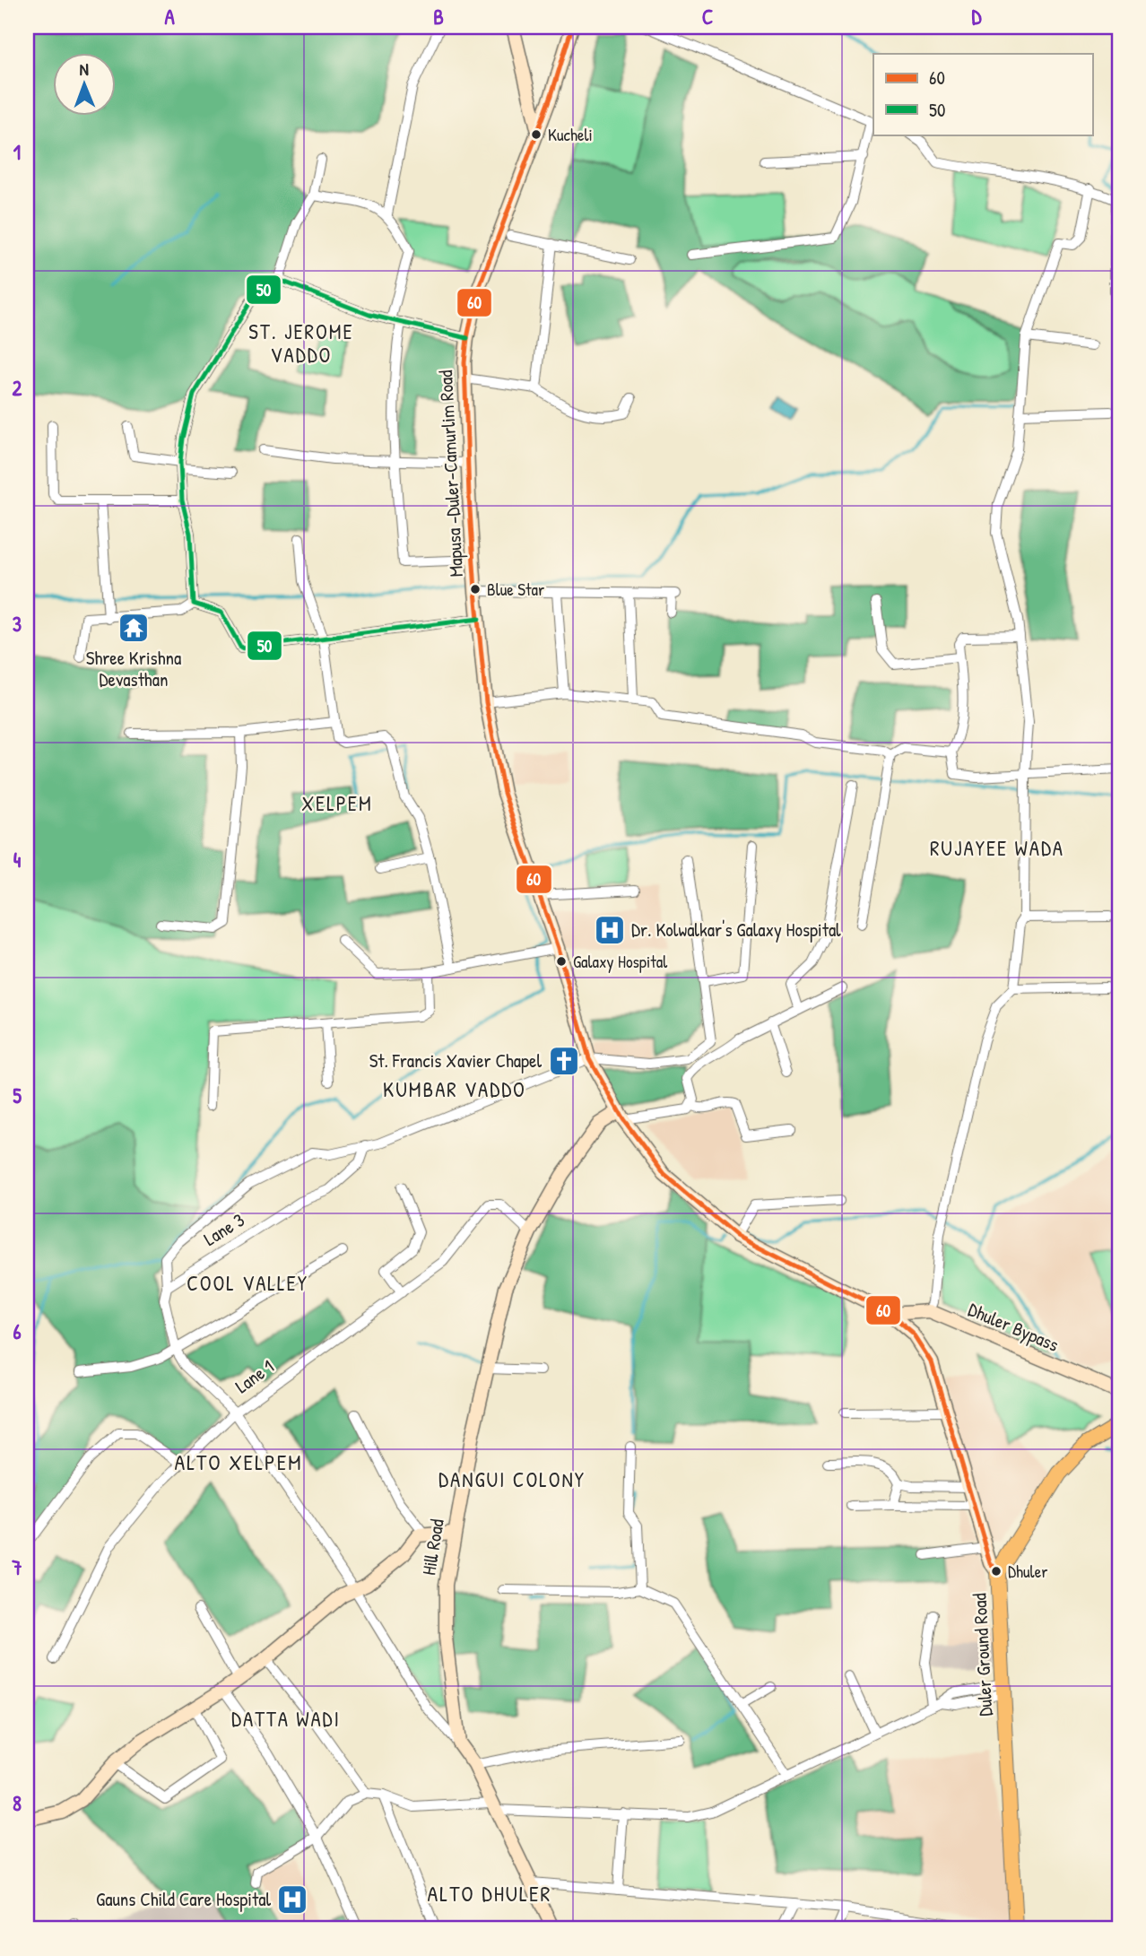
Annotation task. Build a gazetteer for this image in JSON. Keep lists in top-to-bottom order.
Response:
{
  "streets": {
    "main road": [
      "Mapusa -Duler-Camurlim Road",
      "Dhuler Bypass",
      "Hill Road",
      "Duler Ground Road"
    ],
    "street": ["Lane 3", "Lane 1"]
  },
  "crossings": [
    ["Mapusa -Duler-Camurlim Road", "Dhuler Bypass"],
    ["Mapusa -Duler-Camurlim Road", "Hill Road"],
    ["Mapusa -Duler-Camurlim Road", "Duler Ground Road"],
    ["Lane 1", "Hill Road"]
  ],
  "districts": [
    "ST. JEROME VADDO",
    "XELPEM",
    "RUJAYEE WADA",
    "KUMBAR VADDO",
    "COOL VALLEY",
    "ALTO XELPEM",
    "DANGUI COLONY",
    "DATTA WADI",
    "ALTO DHULER"
  ],
  "places": {
    "other": [
      "Kucheli",
      "Blue Star",
      "Galaxy Hospital",
      "Dhuler"
    ],
    "temple": ["Shree Krishna Devasthan"],
    "hospital": ["Dr. Kolwalkar's Galaxy Hospital", "Gauns Child Care Hospital"],
    "church": ["St. Francis Xavier Chapel"]
  },
  "lines": ["transit line 60", "transit line 50"],
  "legend": ["60", "50"],
  "north": "top",
  "grid": {
    "columns": [
      "A",
      "B",
      "C",
      "D"
    ],
    "rows": [
      "1",
      "2",
      "3",
      "4",
      "5",
      "6",
      "7",
      "8"
    ]
  }
}
